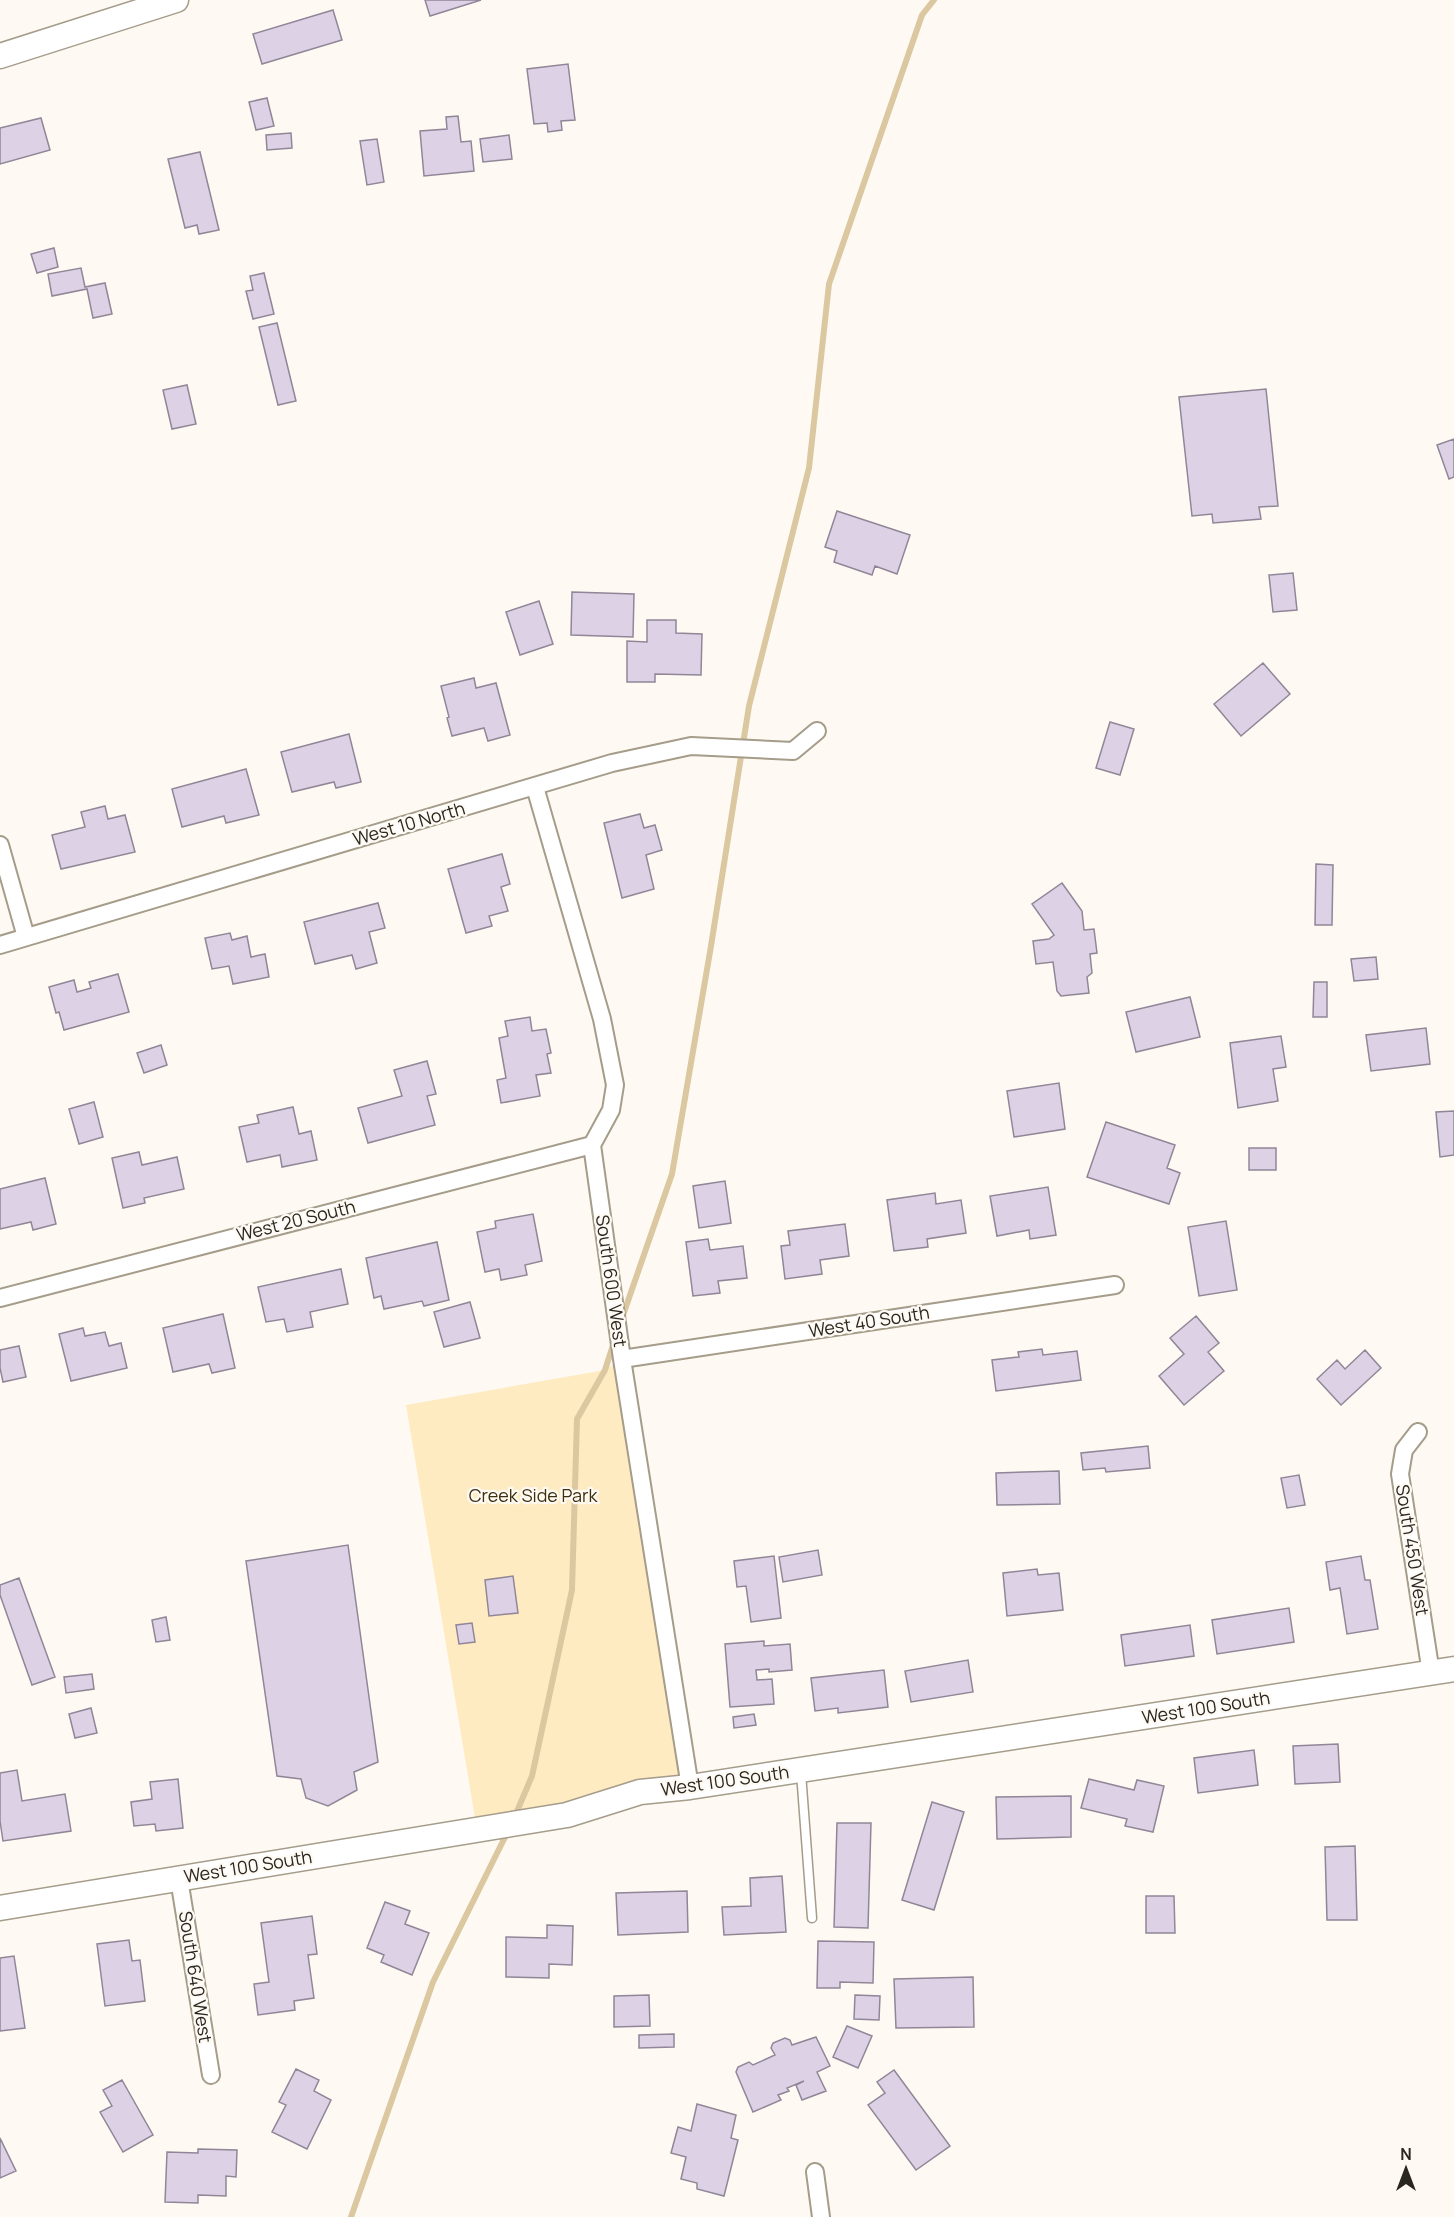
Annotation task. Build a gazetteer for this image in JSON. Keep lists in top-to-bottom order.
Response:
{
  "streets": {
    "street": [
      "West 10 North",
      "West 20 South",
      "South 600 West",
      "West 40 South",
      "South 450 West",
      "West 100 South",
      "South 640 West"
    ]
  },
  "crossings": [
    ["West 20 South", "South 600 West"],
    ["South 600 West", "West 40 South"],
    ["South 600 West", "West 100 South"],
    ["South 450 West", "West 100 South"],
    ["West 100 South", "South 640 West"]
  ],
  "parks": ["Creek Side Park"],
  "north": "top"
}
